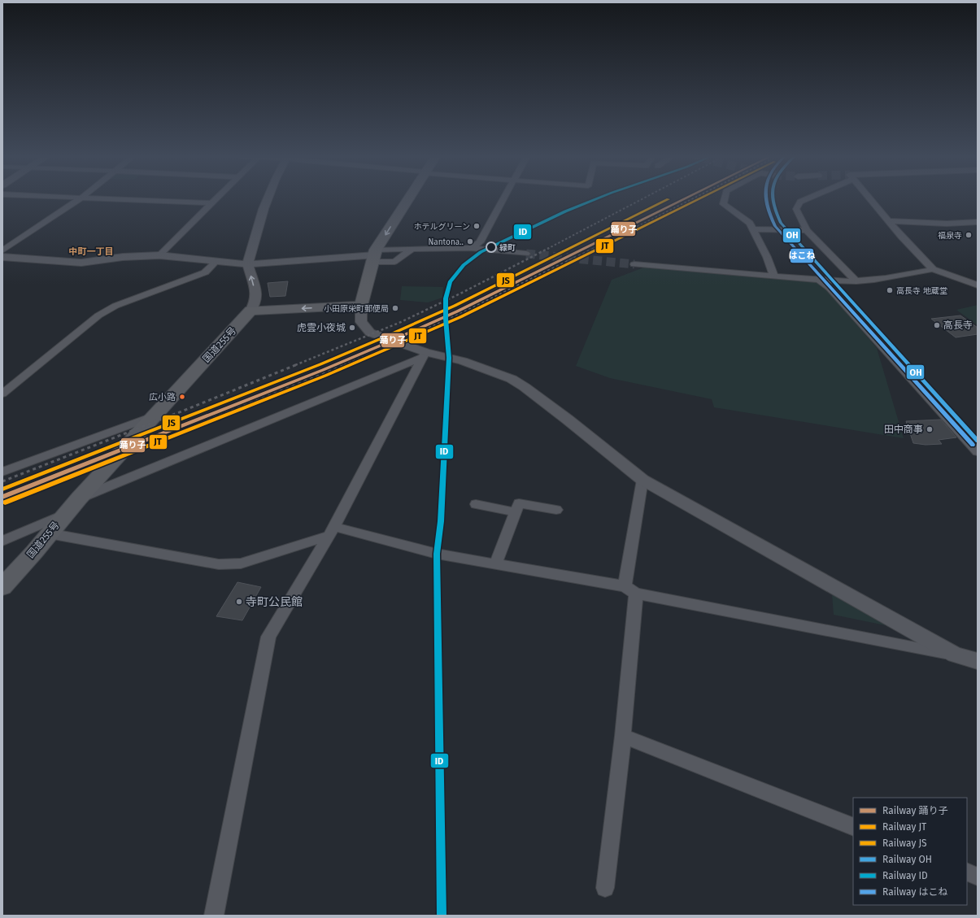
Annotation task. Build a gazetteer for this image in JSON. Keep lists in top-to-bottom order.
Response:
{
  "streets": {
    "highway": ["国道255号"]
  },
  "districts": ["中町一丁目"],
  "places": [
    "ホテルグリーン",
    "福泉寺",
    "Nantona..",
    "緑町",
    "高長寺 地蔵堂",
    "小田原栄町郵便局",
    "高長寺",
    "虎雲小夜城",
    "広小路",
    "田中商事",
    "寺町公民館"
  ],
  "lines": [
    "rail line 踊り子",
    "rail line JT",
    "rail line OH",
    "rail line ID",
    "rail line はこね",
    "rail line JS"
  ],
  "legend": [
    "Railway 踊り子",
    "Railway JT",
    "Railway JS",
    "Railway OH",
    "Railway ID",
    "Railway はこね"
  ]
}
